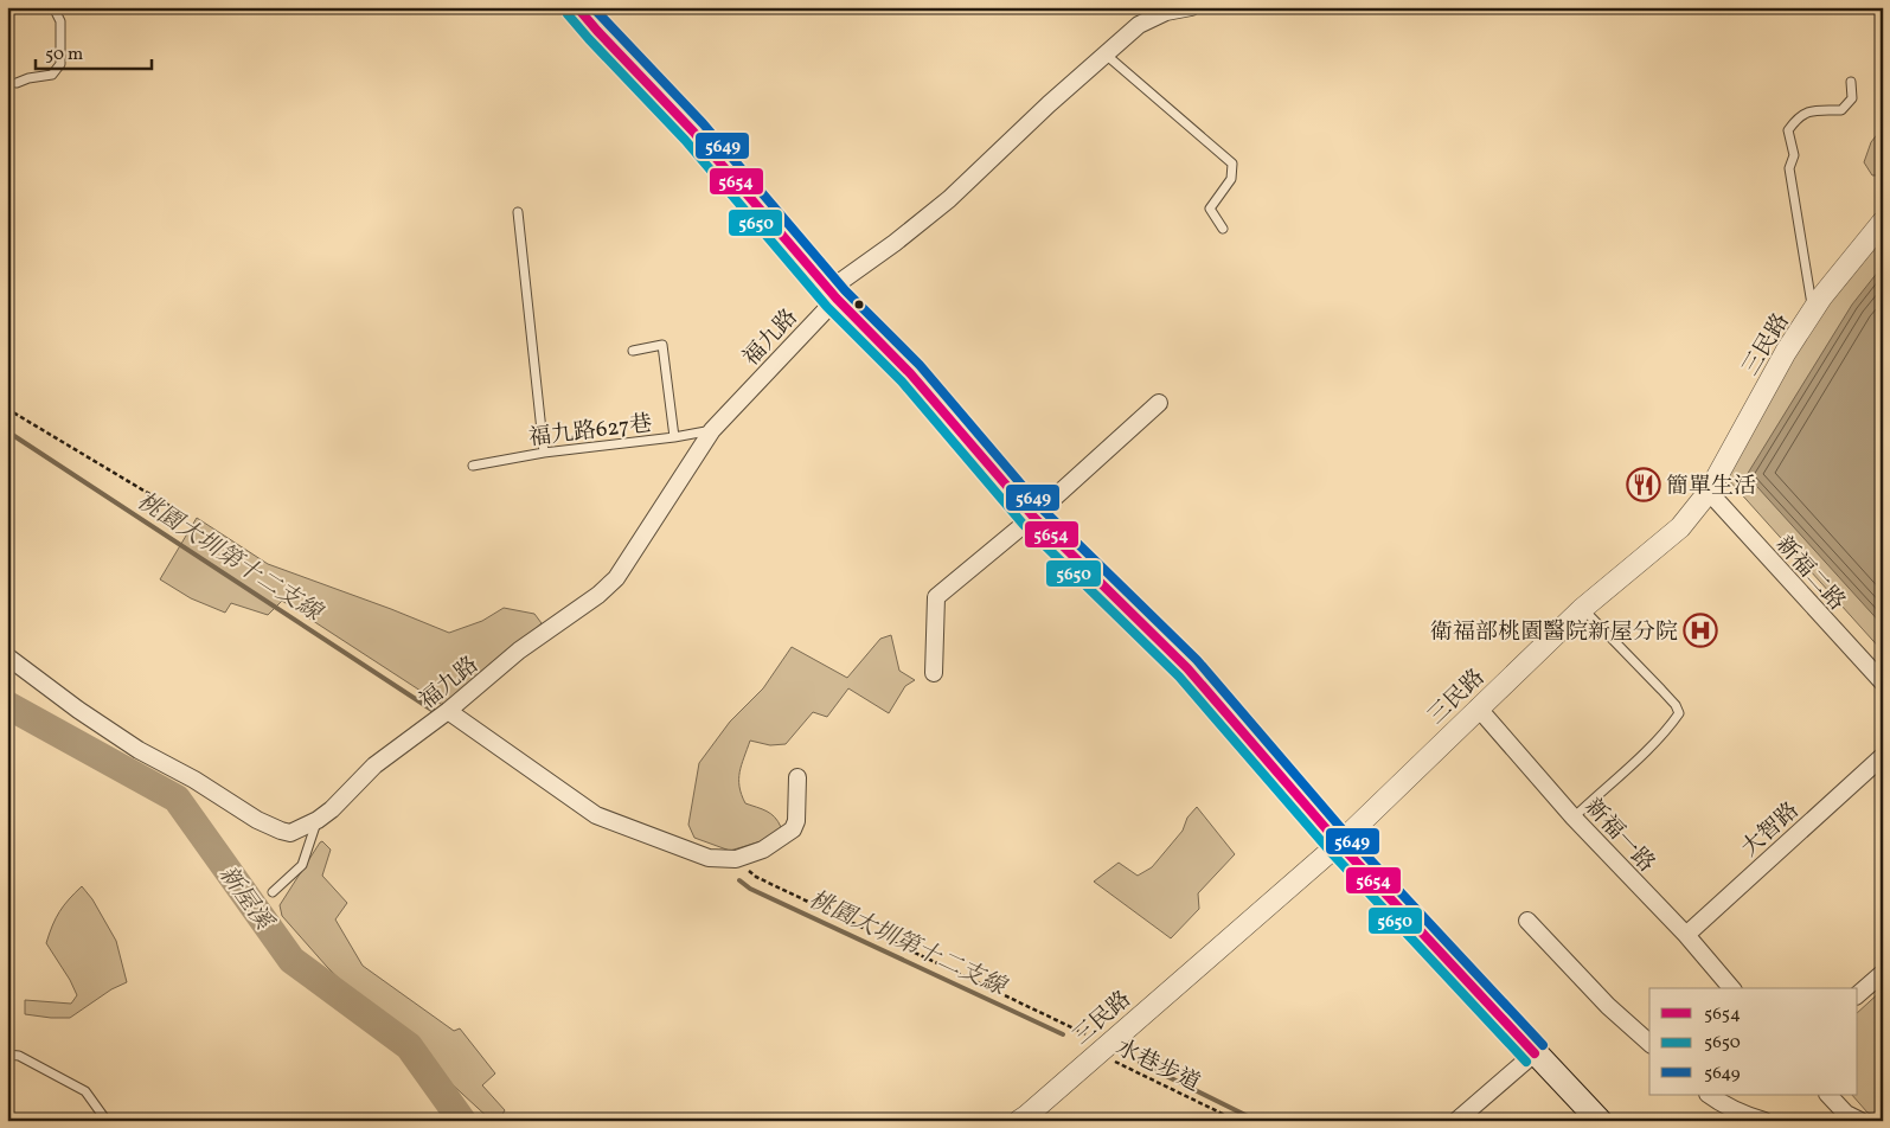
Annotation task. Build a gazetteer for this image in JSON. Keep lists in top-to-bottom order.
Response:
{
  "streets": {
    "street": [
      "福九路",
      "三民路",
      "新福二路",
      "大智路",
      "新福一路"
    ],
    "lane": ["福九路627巷"],
    "path": ["水巷步道"]
  },
  "crossings": [
    ["福九路", "福九路627巷"],
    ["三民路", "新福二路"],
    ["三民路", "新福一路"],
    ["三民路", "水巷步道"],
    ["大智路", "新福一路"]
  ],
  "water": ["桃園大圳第十二支線", "新屋溪"],
  "places": {
    "restaurant": ["簡單生活"],
    "hospital": ["衛福部桃園醫院新屋分院"]
  },
  "lines": ["transit line 5654", "transit line 5649", "transit line 5650"],
  "legend": ["5654", "5650", "5649"],
  "scale_bar": "50 m"
}
